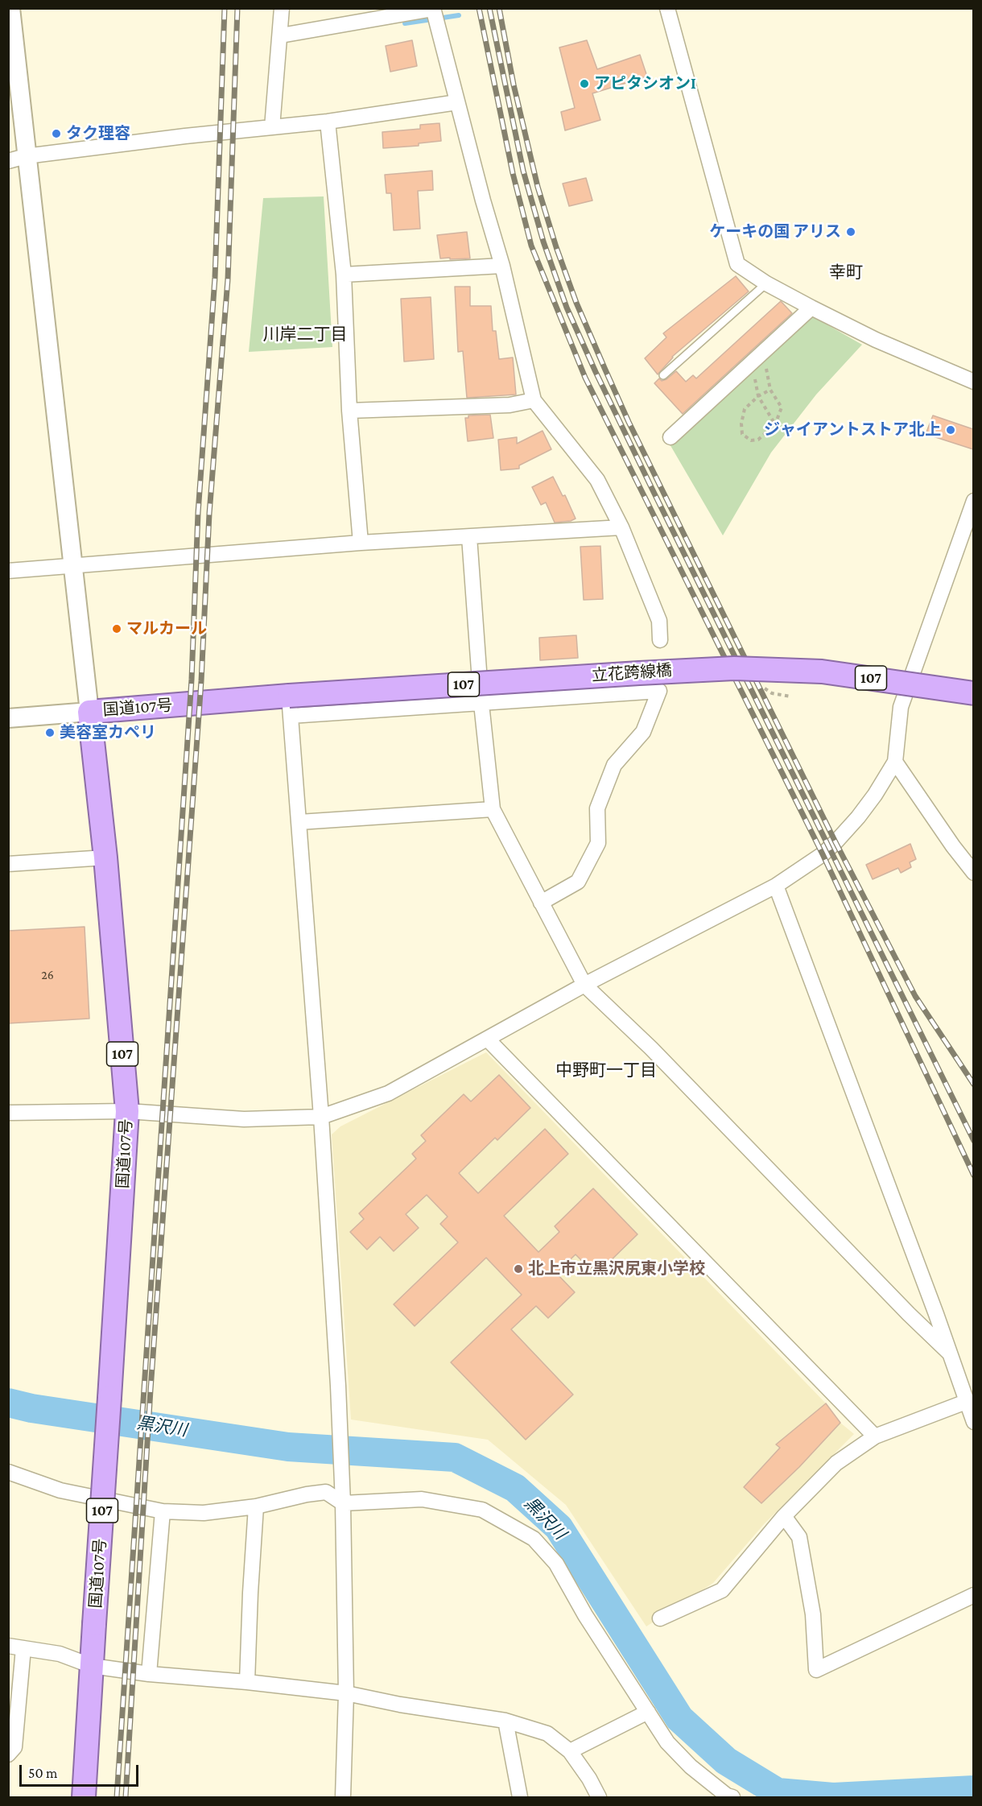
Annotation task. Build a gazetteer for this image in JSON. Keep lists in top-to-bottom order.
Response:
{
  "streets": {
    "highway": ["立花跨線橋", "107", "国道107号"]
  },
  "crossings": [
    ["立花跨線橋", "国道107号"]
  ],
  "districts": ["幸町", "川岸二丁目", "中野町一丁目"],
  "water": ["黒沢川"],
  "places": [
    "アピタシオンI",
    "タク理容",
    "ケーキの国 アリス",
    "ジャイアントストア北上",
    "マルカール",
    "美容室カペリ",
    "北上市立黒沢尻東小学校"
  ],
  "house_numbers": ["26"],
  "scale_bar": "50 m"
}
